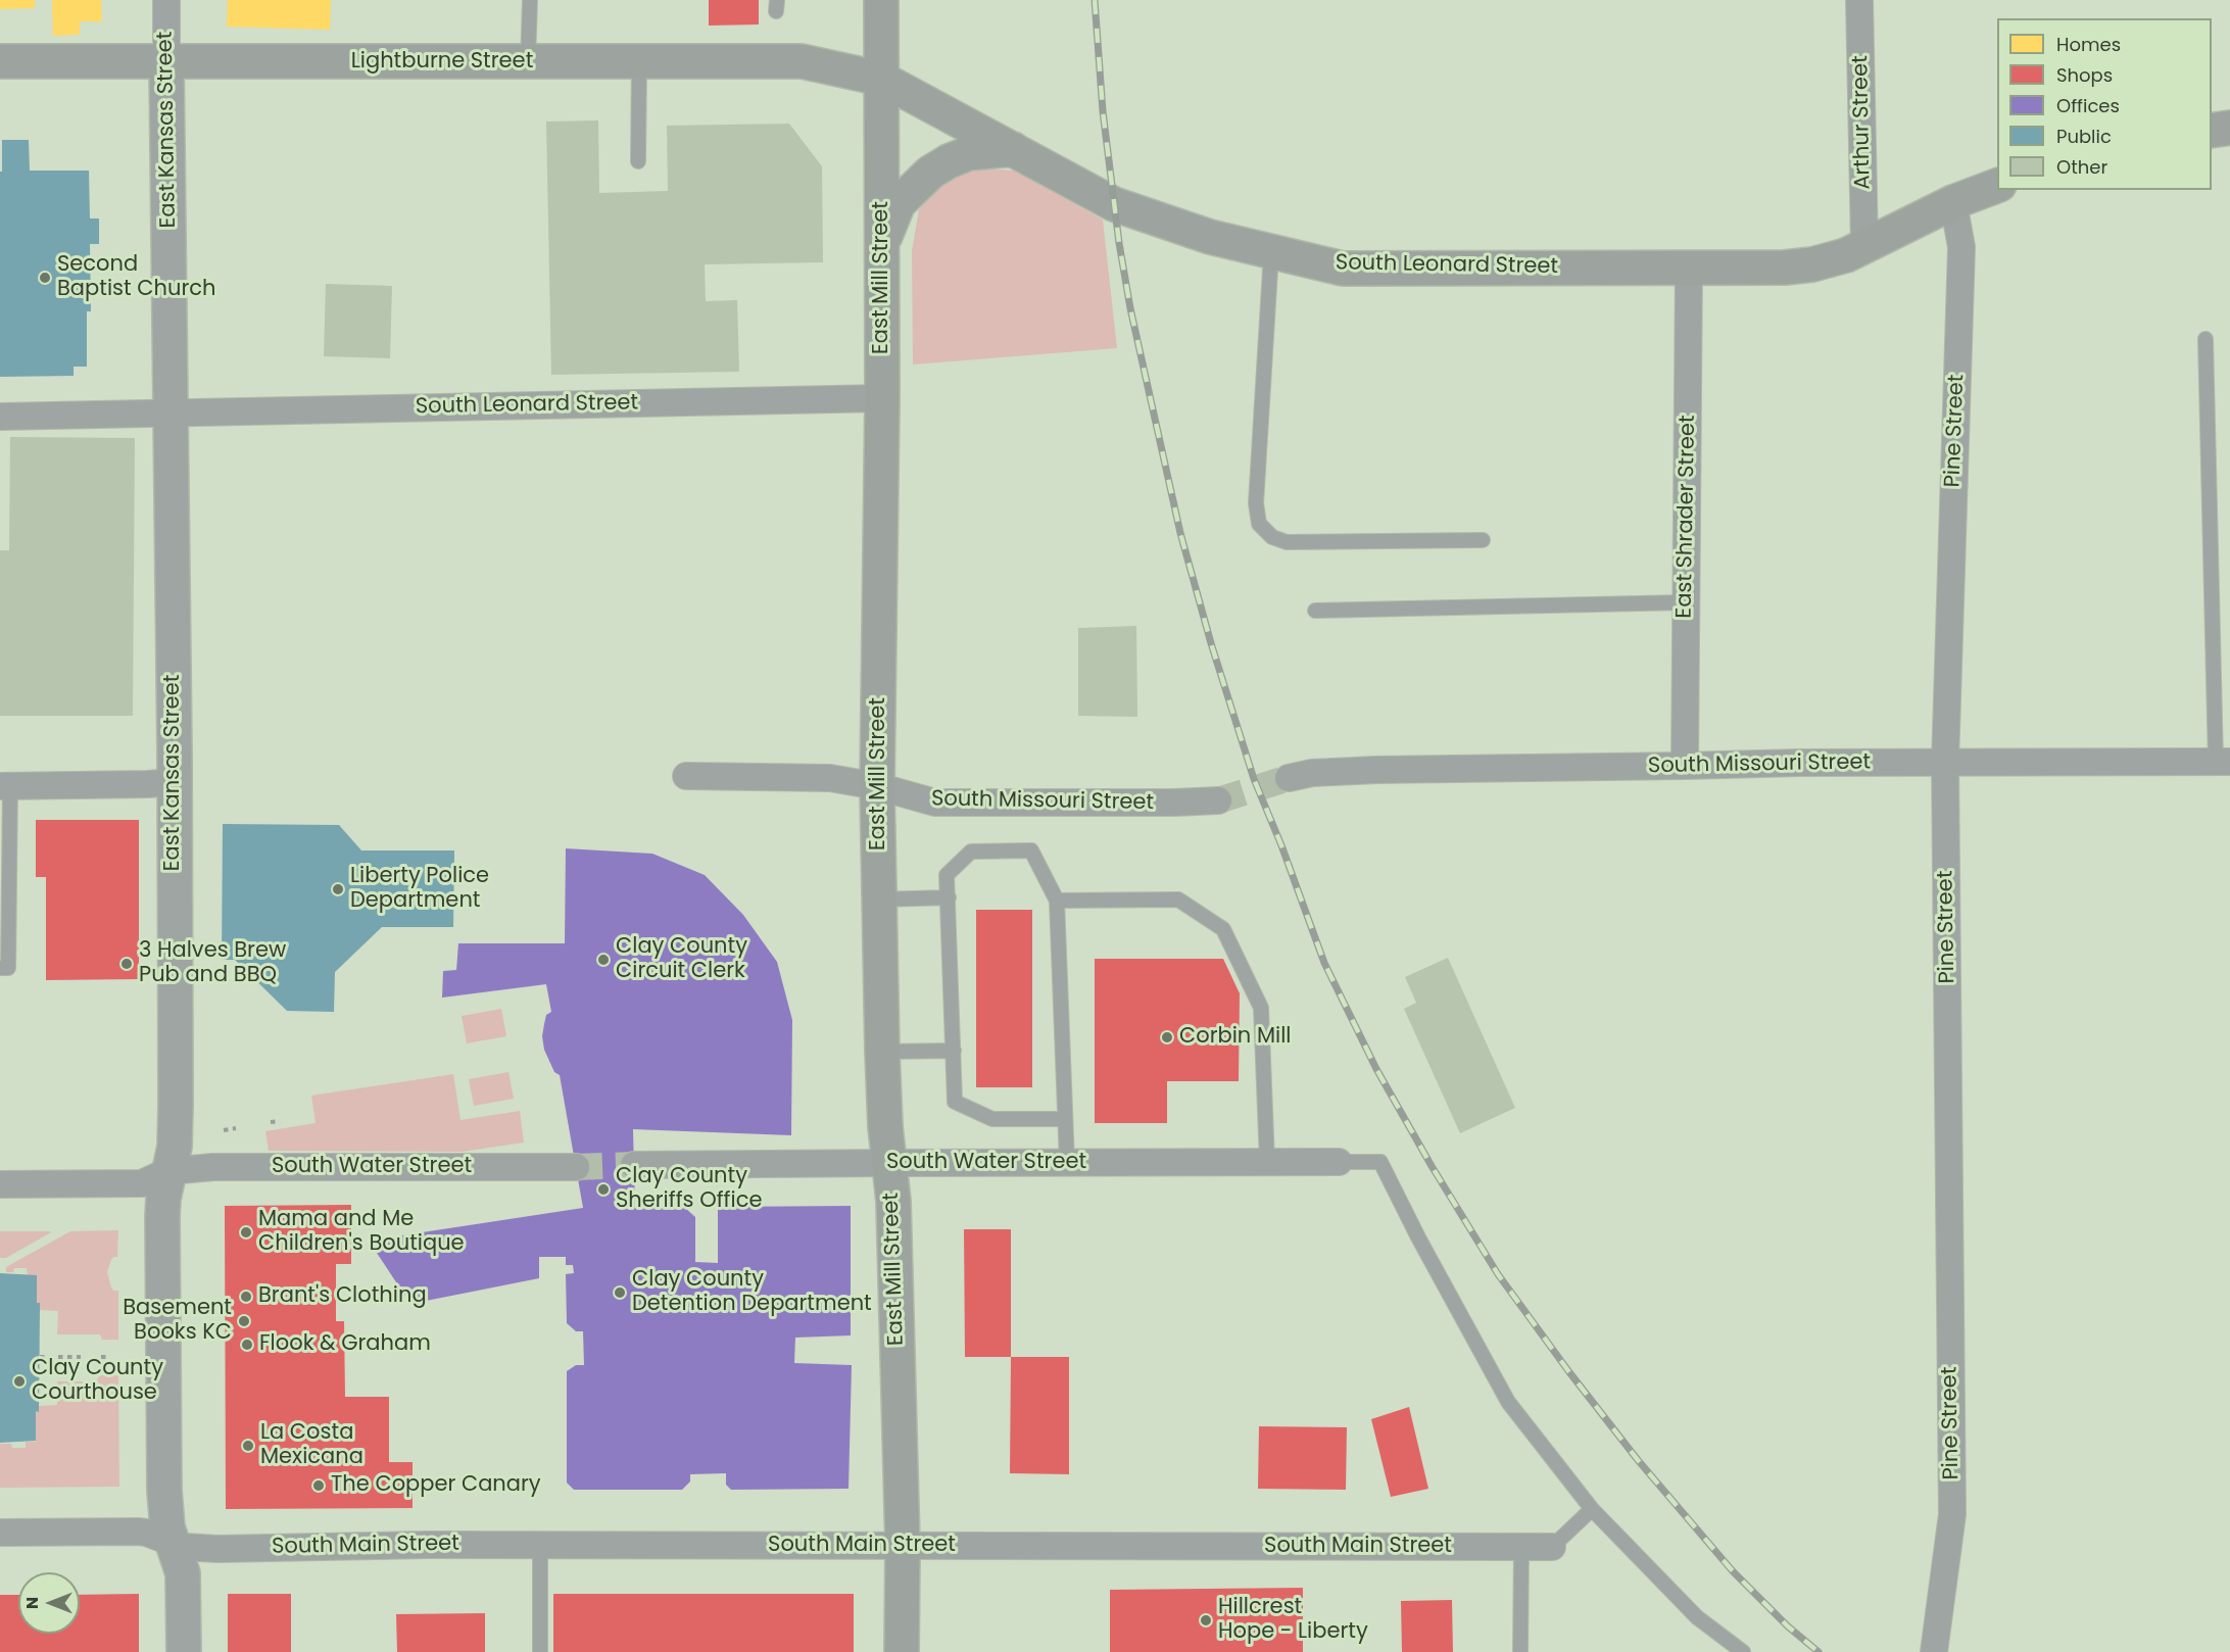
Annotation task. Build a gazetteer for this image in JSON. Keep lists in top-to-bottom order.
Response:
{
  "streets": {
    "main road": ["Lightburne Street", "South Leonard Street", "East Mill Street"],
    "street": [
      "Arthur Street",
      "East Kansas Street",
      "Pine Street",
      "East Shrader Street",
      "South Missouri Street",
      "South Water Street",
      "South Main Street"
    ]
  },
  "crossings": [
    ["Lightburne Street", "East Kansas Street"],
    ["Lightburne Street", "South Leonard Street"],
    ["Lightburne Street", "East Mill Street"],
    ["Arthur Street", "South Leonard Street"],
    ["East Kansas Street", "South Leonard Street"],
    ["East Kansas Street", "South Water Street"],
    ["East Kansas Street", "South Main Street"],
    ["South Leonard Street", "East Mill Street"],
    ["South Leonard Street", "Pine Street"],
    ["South Leonard Street", "East Shrader Street"],
    ["East Mill Street", "South Missouri Street"],
    ["East Mill Street", "South Water Street"],
    ["East Mill Street", "South Main Street"],
    ["Pine Street", "South Missouri Street"],
    ["East Shrader Street", "South Missouri Street"]
  ],
  "places": [
    "Second Baptist Church",
    "Liberty Police Department",
    "Clay County Circuit Clerk",
    "3 Halves Brew Pub and BBQ",
    "Corbin Mill",
    "Clay County Sheriffs Office",
    "Mama and Me Children's Boutique",
    "Clay County Detention Department",
    "Brant's Clothing",
    "Basement Books KC",
    "Flook & Graham",
    "Clay County Courthouse",
    "La Costa Mexicana",
    "The Copper Canary",
    "Hillcrest Hope - Liberty"
  ],
  "legend": [
    "Homes",
    "Shops",
    "Offices",
    "Public",
    "Other"
  ],
  "north": "left"
}
